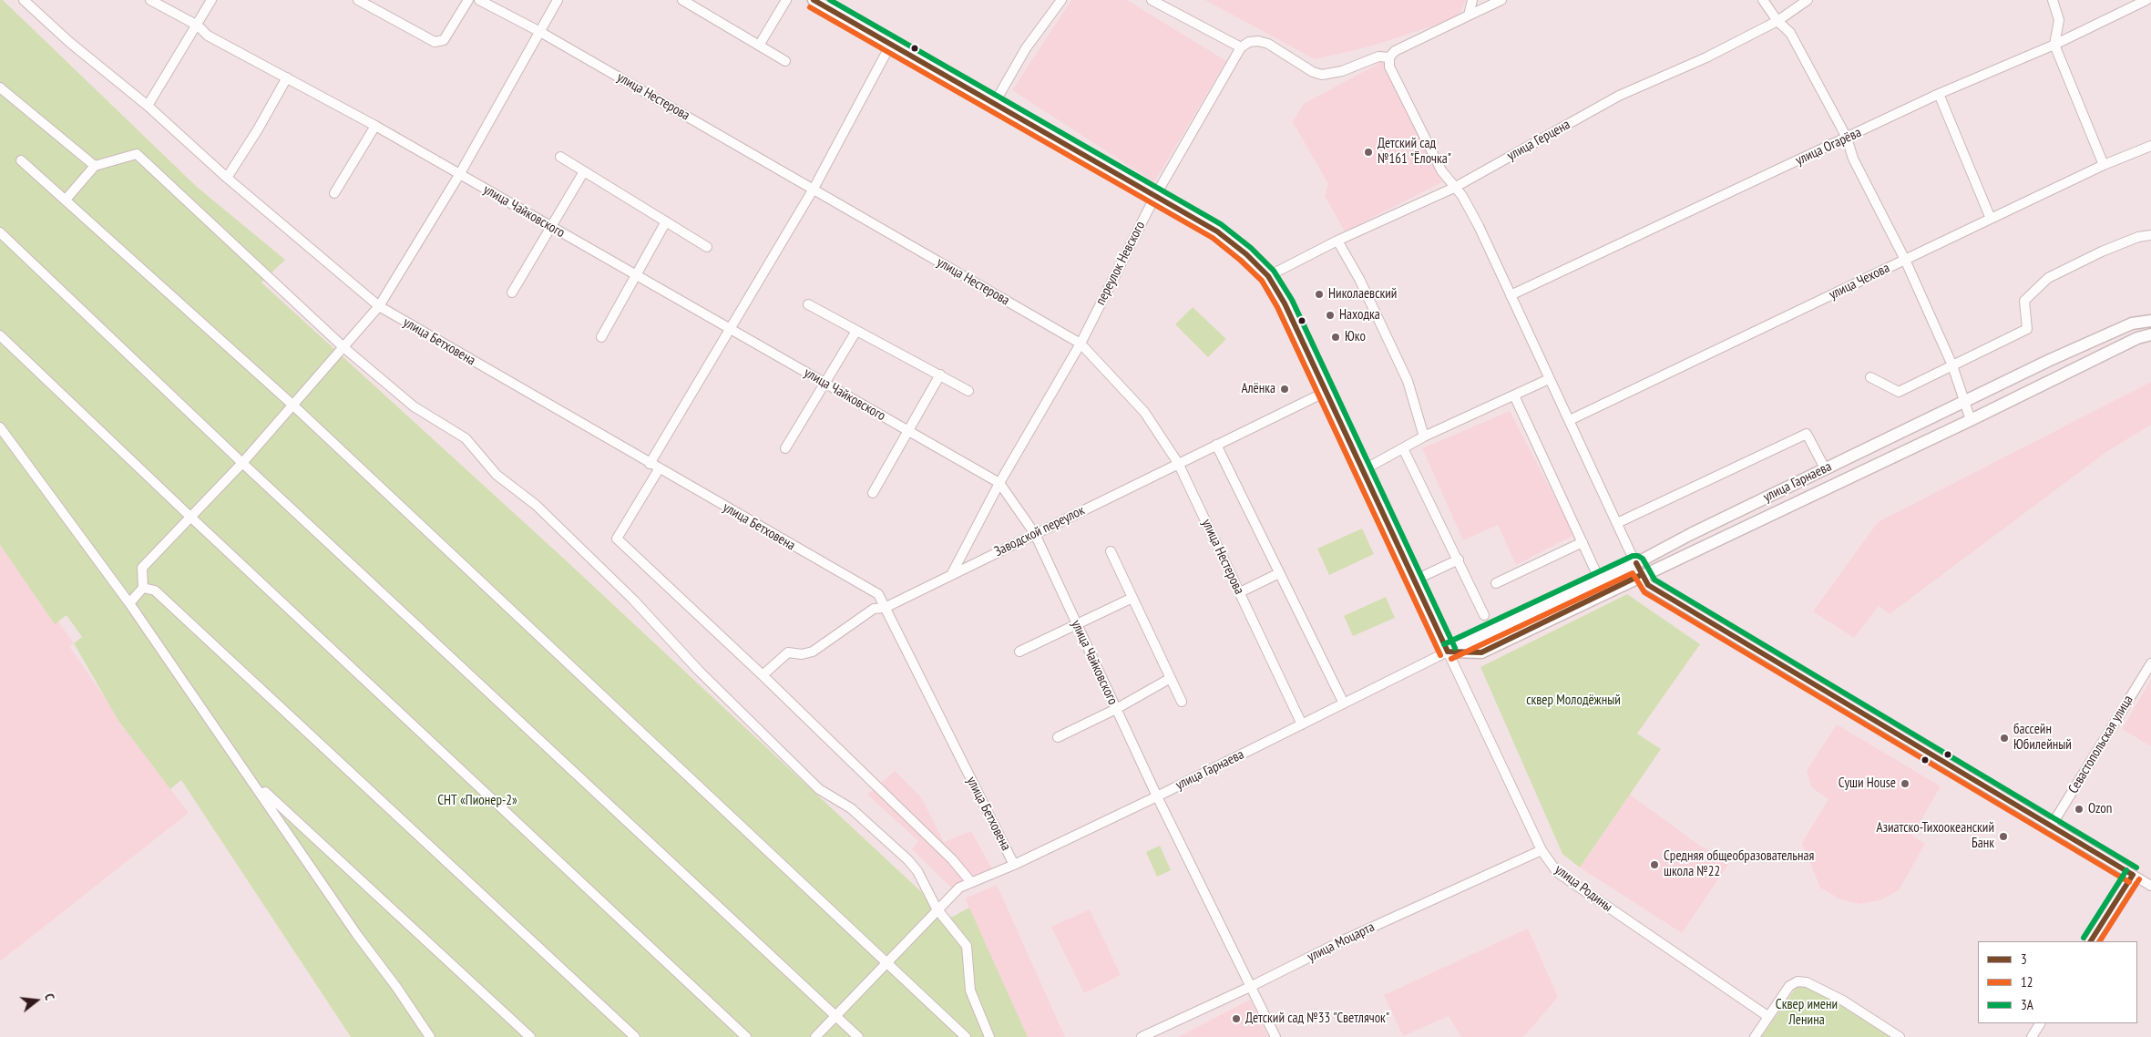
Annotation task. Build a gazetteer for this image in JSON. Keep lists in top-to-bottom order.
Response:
{
  "streets": {
    "main road": ["улица Гарнаева"],
    "street": [
      "улица Нестерова",
      "улица Герцена",
      "улица Огарёва",
      "улица Чайковского",
      "переулок Невского",
      "улица Чехова",
      "улица Бетховена",
      "Заводской переулок",
      "Севастопольская улица",
      "улица Родины",
      "улица Моцарта"
    ]
  },
  "crossings": [
    ["улица Нестерова", "переулок Невского"],
    ["улица Нестерова", "улица Гарнаева"],
    ["улица Нестерова", "Заводской переулок"],
    ["улица Чайковского", "переулок Невского"],
    ["улица Чайковского", "улица Гарнаева"],
    ["улица Чайковского", "Заводской переулок"],
    ["улица Чайковского", "улица Моцарта"],
    ["переулок Невского", "Заводской переулок"],
    ["улица Бетховена", "улица Гарнаева"],
    ["улица Бетховена", "Заводской переулок"],
    ["улица Гарнаева", "улица Родины"],
    ["улица Родины", "улица Моцарта"]
  ],
  "parks": ["сквер Молодёжный", "СНТ «Пионер-2»", "Сквер имени Ленина"],
  "places": [
    "Детский сад №161 \"Ёлочка\"",
    "Николаевский",
    "Находка",
    "Юко",
    "Алёнка",
    "бассейн Юбилейный",
    "Суши House",
    "Ozon",
    "Азиатско-Тихоокеанский Банк",
    "Средняя общеобразовательная школа №22",
    "Детский сад №33 \"Светлячок\""
  ],
  "lines": ["transit line 3", "transit line 3А", "transit line 12"],
  "legend": ["3", "12", "3А"],
  "north": "right"
}
